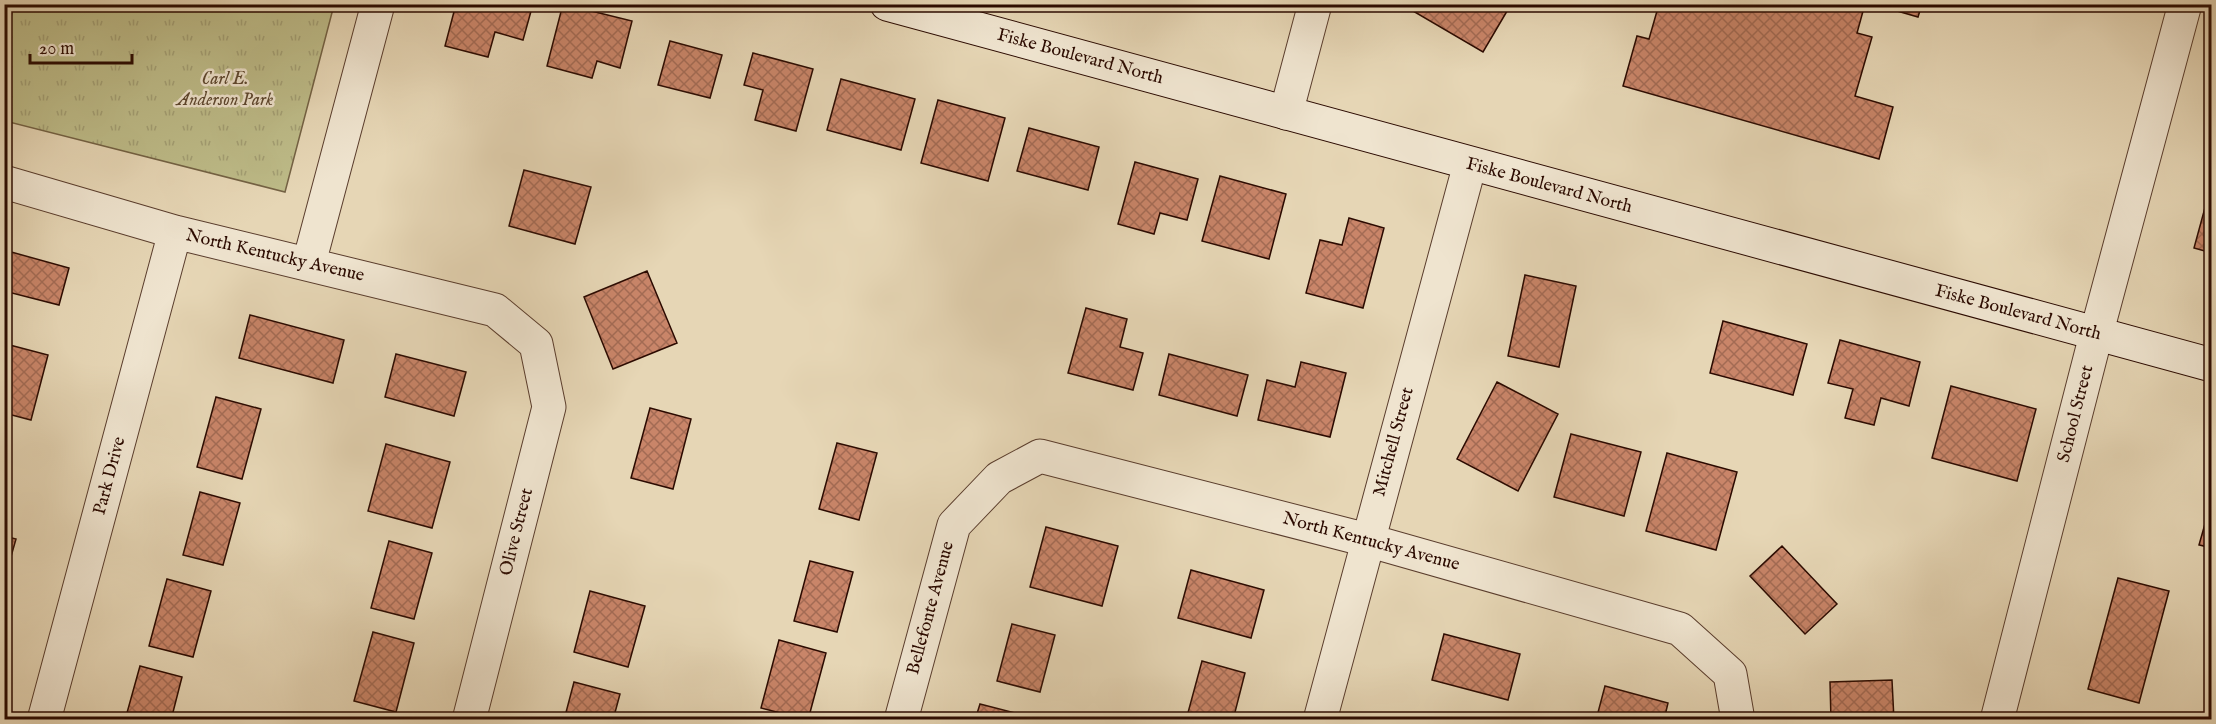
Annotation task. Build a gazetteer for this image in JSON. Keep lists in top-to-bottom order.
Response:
{
  "streets": {
    "street": [
      "Fiske Boulevard North",
      "North Kentucky Avenue",
      "School Street",
      "Mitchell Street",
      "Park Drive",
      "Olive Street",
      "Bellefonte Avenue"
    ]
  },
  "crossings": [
    ["Fiske Boulevard North", "School Street"],
    ["Fiske Boulevard North", "Mitchell Street"],
    ["North Kentucky Avenue", "Mitchell Street"],
    ["North Kentucky Avenue", "Park Drive"],
    ["North Kentucky Avenue", "Olive Street"],
    ["North Kentucky Avenue", "Bellefonte Avenue"]
  ],
  "parks": ["Carl E. Anderson Park"],
  "scale_bar": "20 m"
}
